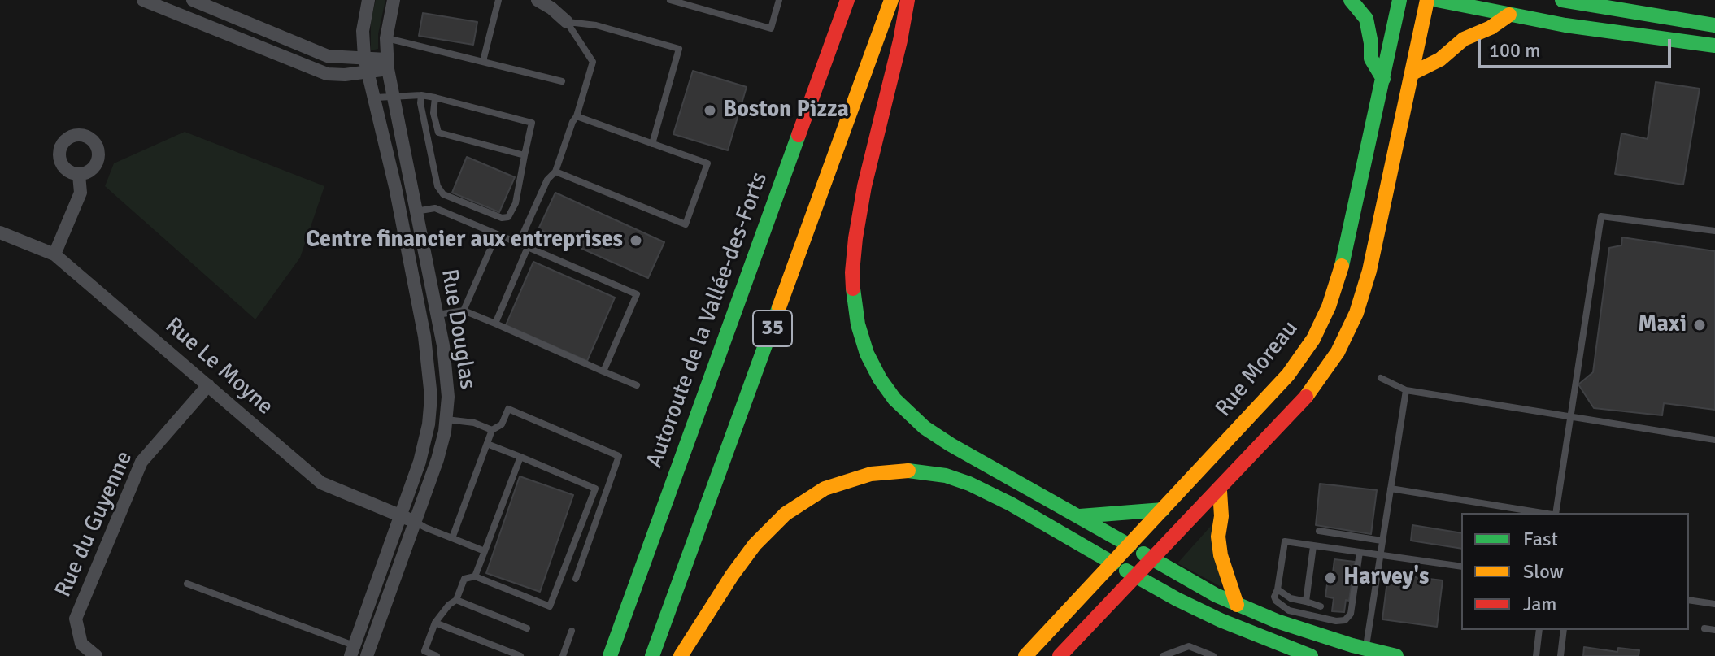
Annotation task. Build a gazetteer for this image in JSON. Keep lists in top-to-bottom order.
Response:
{
  "streets": {
    "main road": ["Autoroute de la Vallée-des-Forts", "35", "Rue Moreau"],
    "street": ["Rue Douglas", "Rue Le Moyne", "Rue du Guyenne"]
  },
  "crossings": [
    ["Rue Douglas", "Rue Le Moyne"],
    ["Rue Le Moyne", "Rue du Guyenne"]
  ],
  "places": [
    "Boston Pizza",
    "Centre financier aux entreprises",
    "Maxi",
    "Harvey's"
  ],
  "legend": ["Fast", "Slow", "Jam"],
  "scale_bar": "100 m"
}
